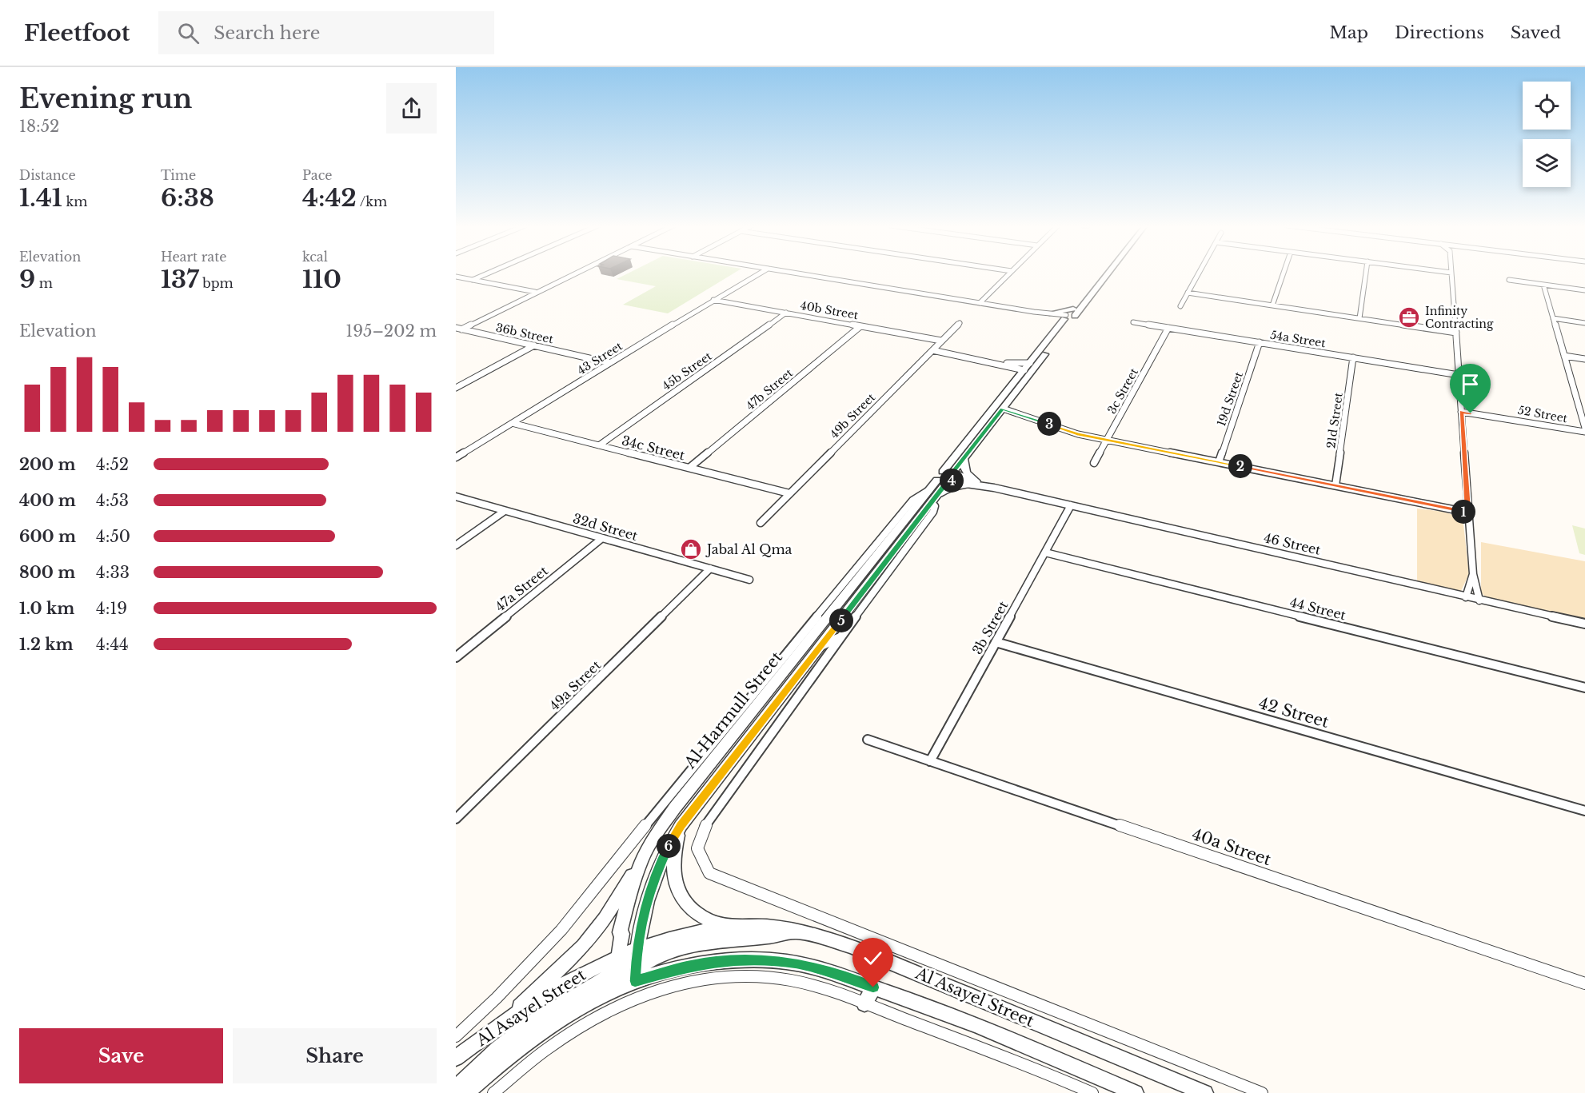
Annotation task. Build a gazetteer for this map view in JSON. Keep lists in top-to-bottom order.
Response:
{
  "streets": {
    "street": [
      "40b Street",
      "36b Street",
      "54a Street",
      "43 Street",
      "45b Street",
      "47b Street",
      "3c Street",
      "19d Street",
      "52 Street",
      "49b Street",
      "21d Street",
      "34c Street",
      "32d Street",
      "46 Street",
      "47a Street",
      "44 Street",
      "3b Street",
      "49a Street",
      "Al Harmull Street",
      "42 Street",
      "40a Street",
      "Al Asayel Street"
    ]
  },
  "crossings": [
    ["40b Street", "43 Street"],
    ["40b Street", "45b Street"],
    ["40b Street", "47b Street"],
    ["40b Street", "49b Street"],
    ["36b Street", "43 Street"],
    ["54a Street", "3c Street"],
    ["54a Street", "19d Street"],
    ["54a Street", "21d Street"],
    ["43 Street", "34c Street"],
    ["45b Street", "34c Street"],
    ["47b Street", "34c Street"],
    ["49b Street", "34c Street"],
    ["32d Street", "47a Street"],
    ["32d Street", "49a Street"],
    ["46 Street", "3b Street"],
    ["46 Street", "Al Harmull Street"],
    ["44 Street", "3b Street"],
    ["3b Street", "42 Street"],
    ["3b Street", "40a Street"],
    ["Al Harmull Street", "Al Asayel Street"]
  ],
  "places": {
    "office": ["Infinity Contracting"],
    "shop": ["Jabal Al Qma"]
  },
  "page": {
    "header": "Fleetfoot",
    "search": "Search here",
    "nav": ["Map", "Directions", "Saved"],
    "heading": ["Evening run", "18:52"],
    "stats": [
      ["Distance", "1.41 km"],
      ["Time", "6:38"],
      ["Pace", "4:42 /km"],
      ["Elevation", "9 m"],
      ["Heart rate", "137 bpm"],
      ["kcal", "110"]
    ],
    "chart": ["Elevation", "195–202 m"],
    "pins": [
      "3",
      "2",
      "4",
      "1",
      "5",
      "6"
    ],
    "list": [
      {
        "name": "200 m",
        "note": "4:52"
      },
      {
        "name": "400 m",
        "note": "4:53"
      },
      {
        "name": "600 m",
        "note": "4:50"
      },
      {
        "name": "800 m",
        "note": "4:33"
      },
      {
        "name": "1.0 km",
        "note": "4:19"
      },
      {
        "name": "1.2 km",
        "note": "4:44"
      }
    ],
    "buttons": ["Save", "Share"]
  }
}
